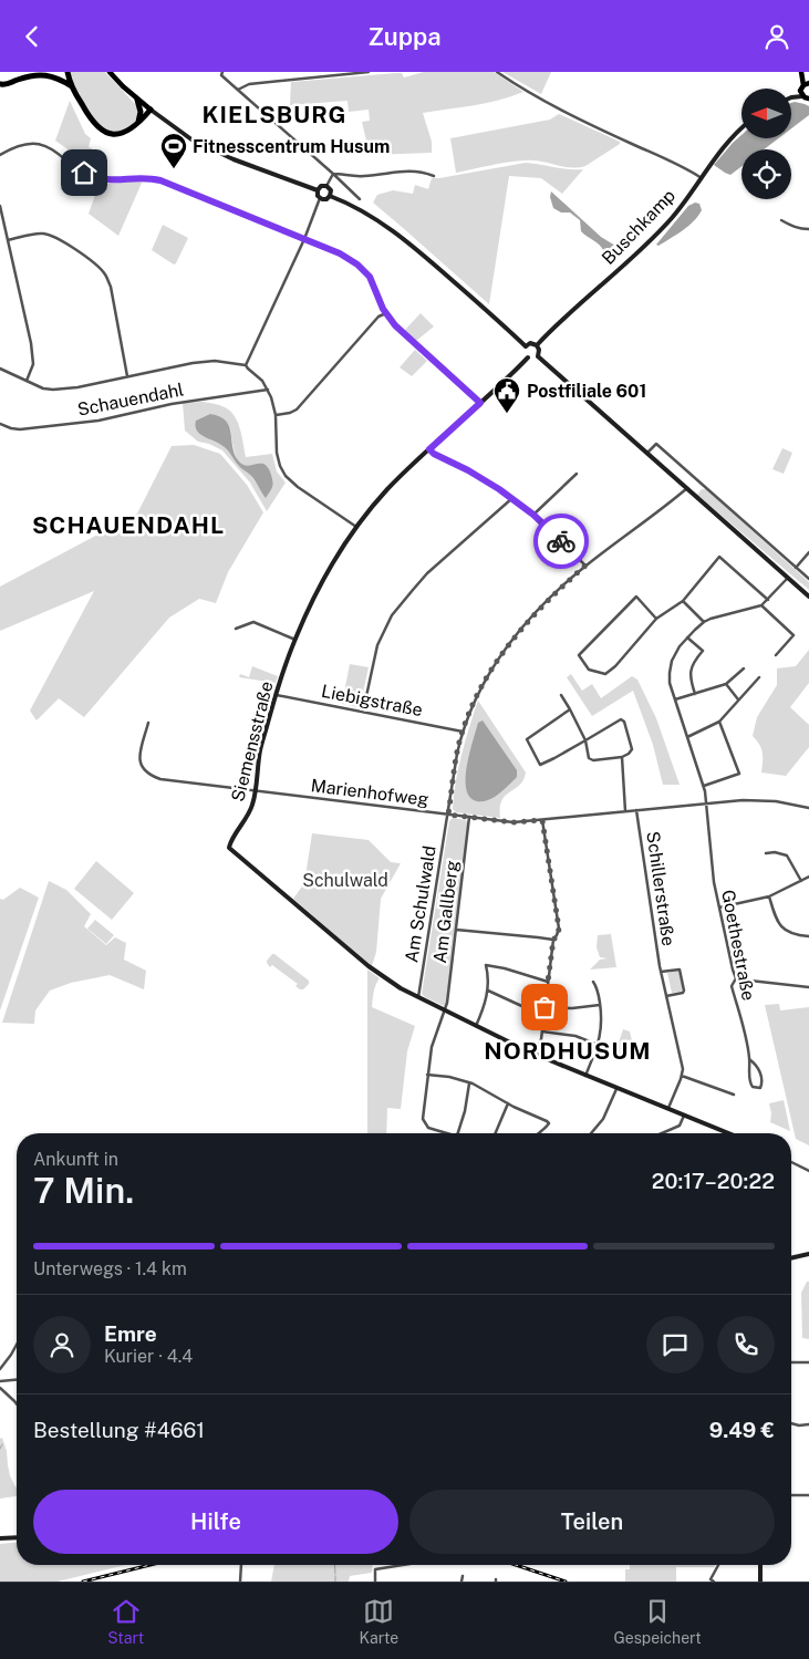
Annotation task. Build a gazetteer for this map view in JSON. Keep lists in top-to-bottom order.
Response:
{
  "streets": {
    "street": [
      "Buschkamp",
      "Schauendahl",
      "Liebigstraße",
      "Siemensstraße",
      "Marienhofweg",
      "Schillerstraße",
      "Am Schulwald",
      "Am Gallberg",
      "Goethestraße"
    ]
  },
  "crossings": [
    ["Buschkamp", "Siemensstraße"],
    ["Liebigstraße", "Siemensstraße"],
    ["Liebigstraße", "Am Schulwald"],
    ["Siemensstraße", "Marienhofweg"],
    ["Siemensstraße", "Am Schulwald"],
    ["Marienhofweg", "Schillerstraße"],
    ["Marienhofweg", "Am Schulwald"],
    ["Marienhofweg", "Am Gallberg"],
    ["Marienhofweg", "Goethestraße"]
  ],
  "districts": ["KIELSBURG", "SCHAUENDAHL", "NORDHUSUM"],
  "parks": ["Schulwald"],
  "places": {
    "sports": ["Fitnesscentrum Husum"],
    "public building": ["Postfiliale 601"]
  },
  "north": "left",
  "page": {
    "header": "Zuppa",
    "heading": ["7 Min.", "Ankunft in", "20:17–20:22"],
    "panel": [
      "Emre",
      "Kurier · 4.4",
      "Bestellung #4661",
      "9.49 €"
    ],
    "bar": "Unterwegs · 1.4 km",
    "buttons": ["Hilfe", "Teilen"],
    "tabs": ["Start", "Karte", "Gespeichert"]
  }
}
